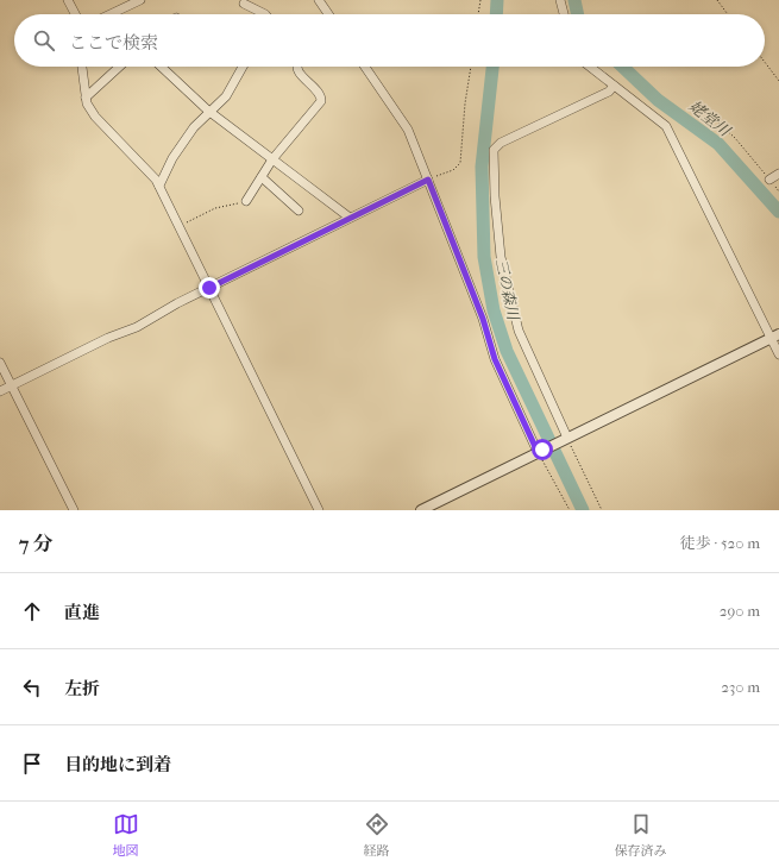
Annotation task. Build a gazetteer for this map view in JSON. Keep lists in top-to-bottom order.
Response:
{
  "water": ["姥堂川", "三の森川"],
  "page": {
    "search": "ここで検索",
    "heading": ["7 分", "徒歩 · 520 m"],
    "list": [
      ["直進", "290 m"],
      ["左折", "230 m"],
      "目的地に到着"
    ],
    "nav": ["地図", "経路", "保存済み"]
  }
}
